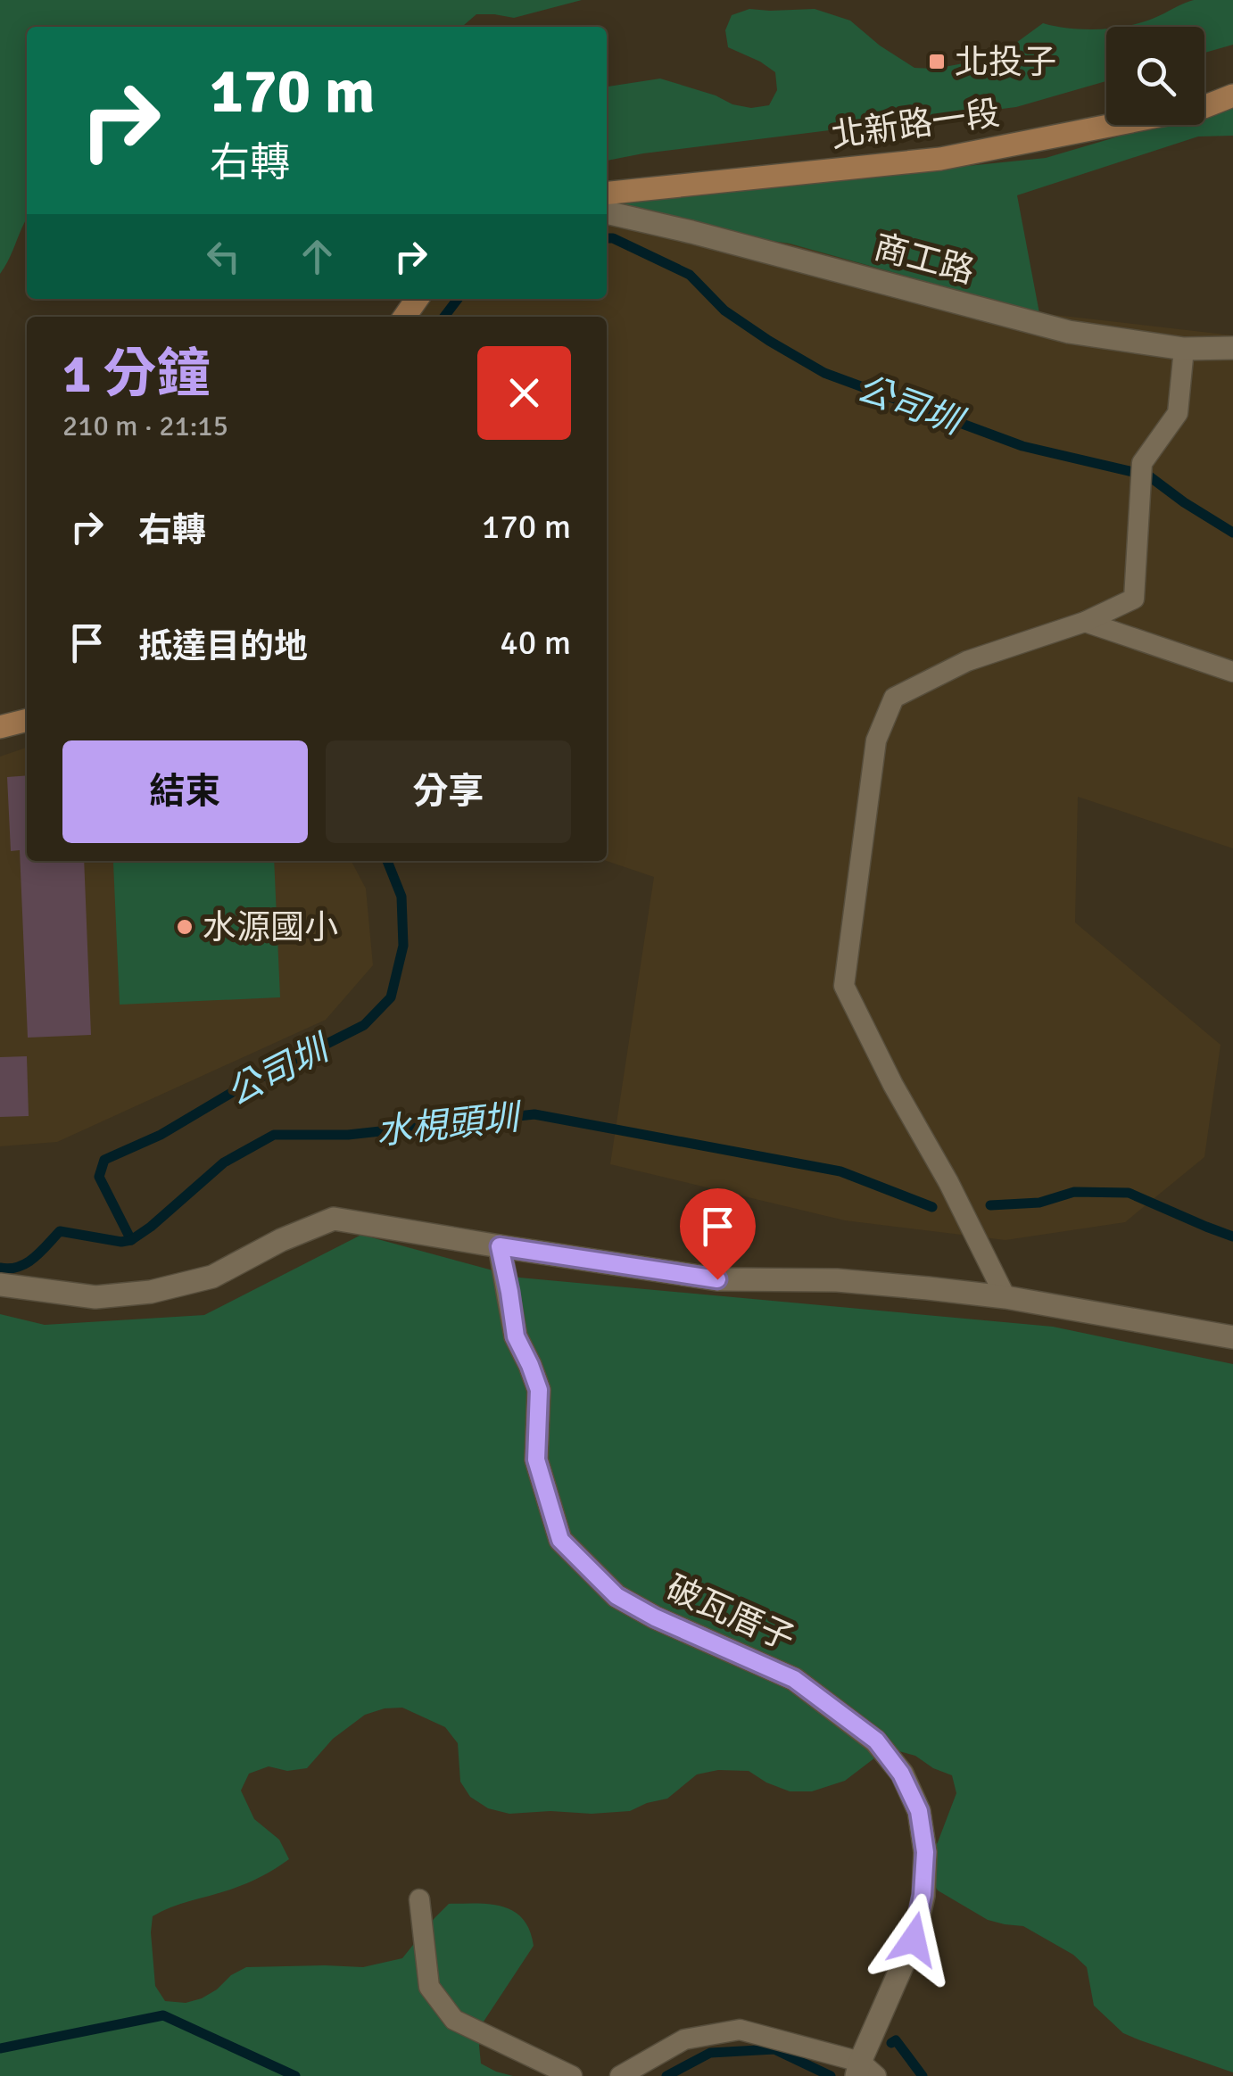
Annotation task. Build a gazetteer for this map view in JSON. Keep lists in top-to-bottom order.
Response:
{
  "streets": {
    "main road": ["北新路一段"],
    "street": ["商工路", "破瓦厝子"]
  },
  "water": ["公司圳", "水梘頭圳"],
  "places": {
    "transit": ["北投子"],
    "other": ["水源國小"]
  },
  "page": {
    "turn": ["170 m", "右轉"],
    "heading": ["1 分鐘", "210 m · 21:15"],
    "list": [
      {
        "name": "右轉",
        "value": "170 m"
      },
      {
        "name": "抵達目的地",
        "value": "40 m"
      }
    ],
    "buttons": ["結束", "分享"]
  }
}
